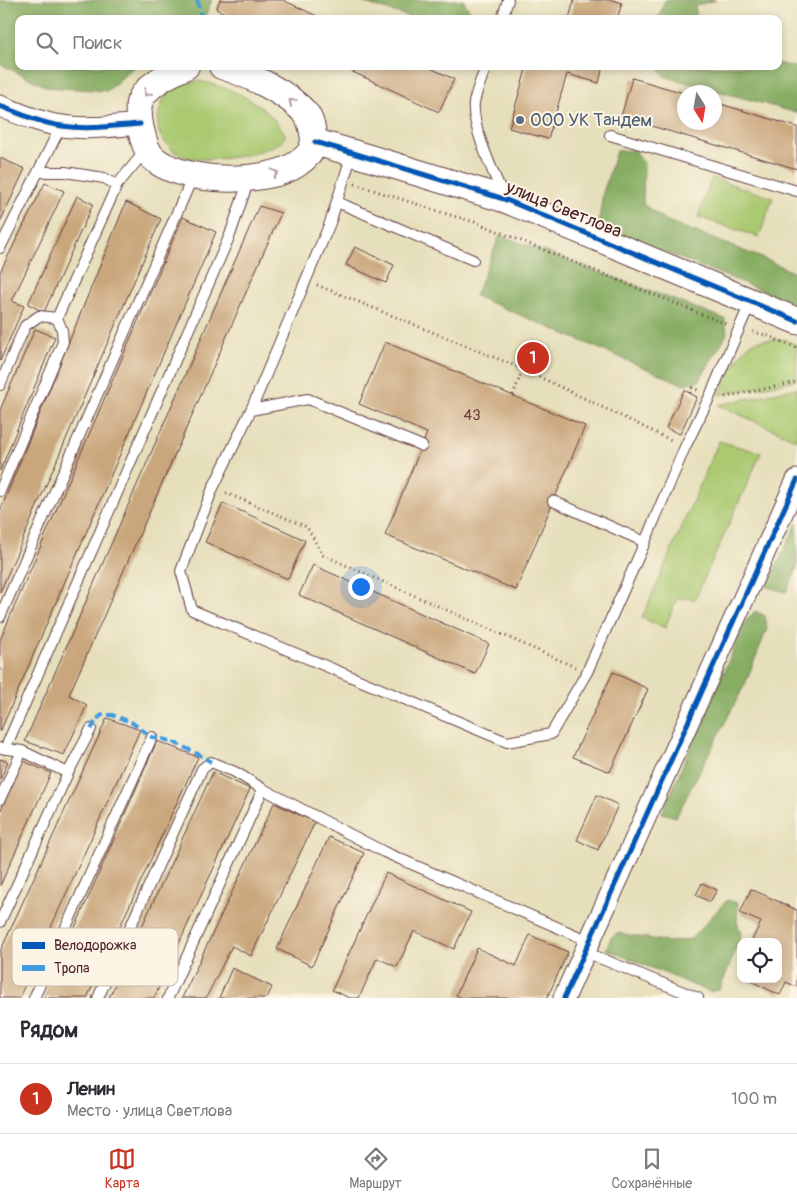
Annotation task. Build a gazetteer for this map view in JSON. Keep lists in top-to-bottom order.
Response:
{
  "streets": {
    "street": ["улица Светлова"]
  },
  "places": ["ООО УК Тандем"],
  "house_numbers": ["43"],
  "legend": ["Велодорожка", "Тропа"],
  "north": "bottom",
  "page": {
    "search": "Поиск",
    "pins": "1",
    "heading": "Рядом",
    "list": [
      {
        "mark": "1",
        "name": "Ленин",
        "note": "Место · улица Светлова",
        "value": "100 m"
      }
    ],
    "nav": ["Карта", "Маршрут", "Сохранённые"]
  }
}
